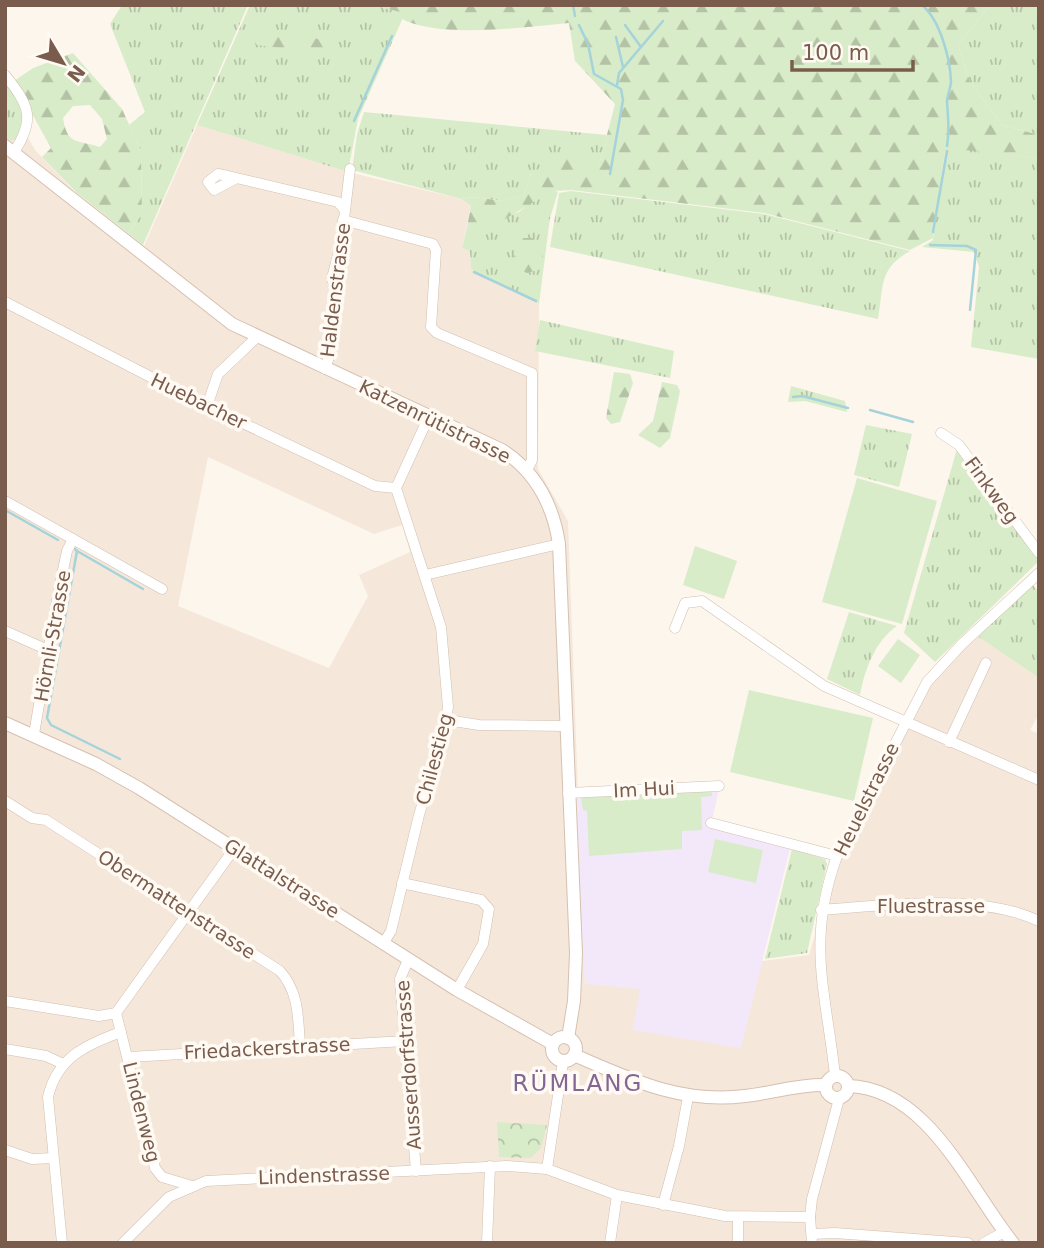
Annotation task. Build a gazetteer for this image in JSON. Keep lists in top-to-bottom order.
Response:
{
  "streets": {
    "street": [
      "Haldenstrasse",
      "Huebacher",
      "Katzenrütistrasse",
      "Finkweg",
      "Hörnli-Strasse",
      "Chilestieg",
      "Im Hui",
      "Heuelstrasse",
      "Glattalstrasse",
      "Obermattenstrasse",
      "Fluestrasse",
      "Friedackerstrasse",
      "Ausserdorfstrasse",
      "Lindenweg",
      "Lindenstrasse"
    ]
  },
  "crossings": [
    ["Haldenstrasse", "Katzenrütistrasse"],
    ["Huebacher", "Chilestieg"],
    ["Katzenrütistrasse", "Im Hui"],
    ["Katzenrütistrasse", "Glattalstrasse"],
    ["Hörnli-Strasse", "Glattalstrasse"],
    ["Chilestieg", "Glattalstrasse"],
    ["Heuelstrasse", "Fluestrasse"],
    ["Glattalstrasse", "Ausserdorfstrasse"],
    ["Obermattenstrasse", "Friedackerstrasse"],
    ["Friedackerstrasse", "Ausserdorfstrasse"],
    ["Friedackerstrasse", "Lindenweg"],
    ["Ausserdorfstrasse", "Lindenstrasse"],
    ["Lindenweg", "Lindenstrasse"]
  ],
  "districts": ["RÜMLANG"],
  "scale_bar": "100 m",
  "north": "bottom right"
}
